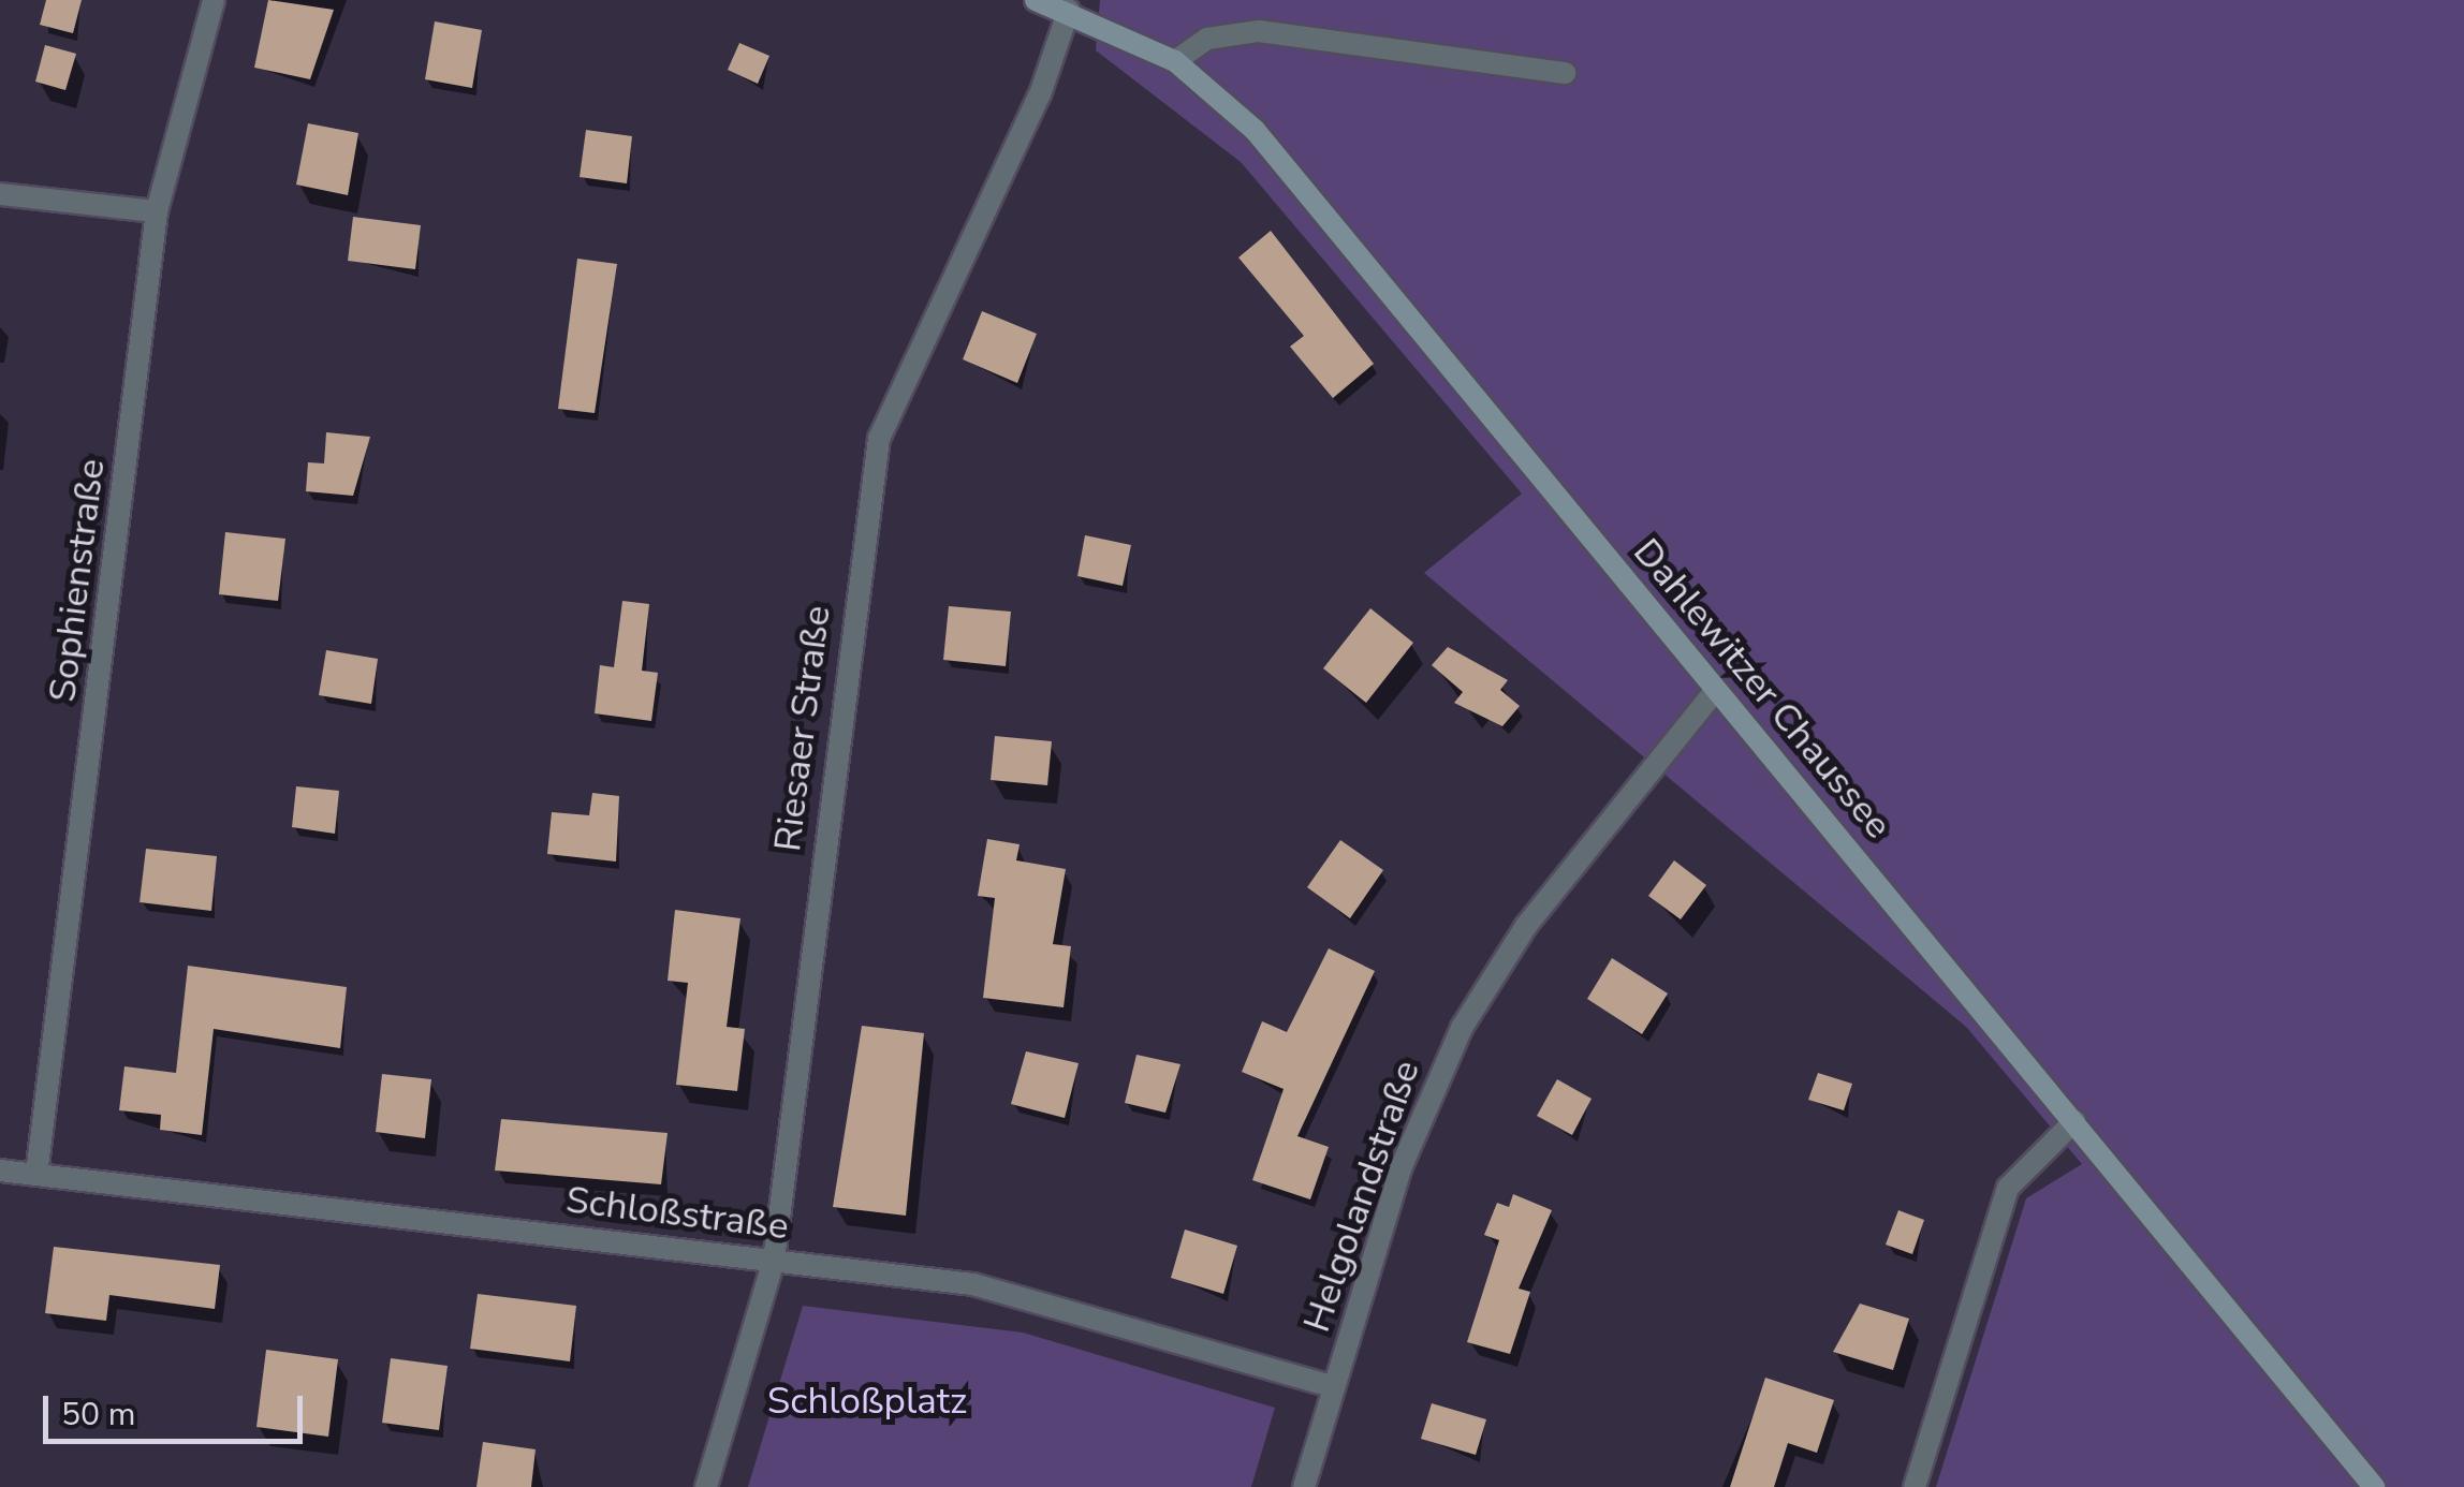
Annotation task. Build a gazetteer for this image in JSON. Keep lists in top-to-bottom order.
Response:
{
  "streets": {
    "main road": ["Dahlewitzer Chaussee"],
    "street": [
      "Sophienstraße",
      "Riesaer Straße",
      "Helgolandstraße",
      "Schloßstraße"
    ]
  },
  "crossings": [
    ["Sophienstraße", "Schloßstraße"],
    ["Dahlewitzer Chaussee", "Riesaer Straße"],
    ["Dahlewitzer Chaussee", "Helgolandstraße"],
    ["Riesaer Straße", "Schloßstraße"],
    ["Helgolandstraße", "Schloßstraße"]
  ],
  "parks": ["Schloßplatz"],
  "scale_bar": "50 m"
}
